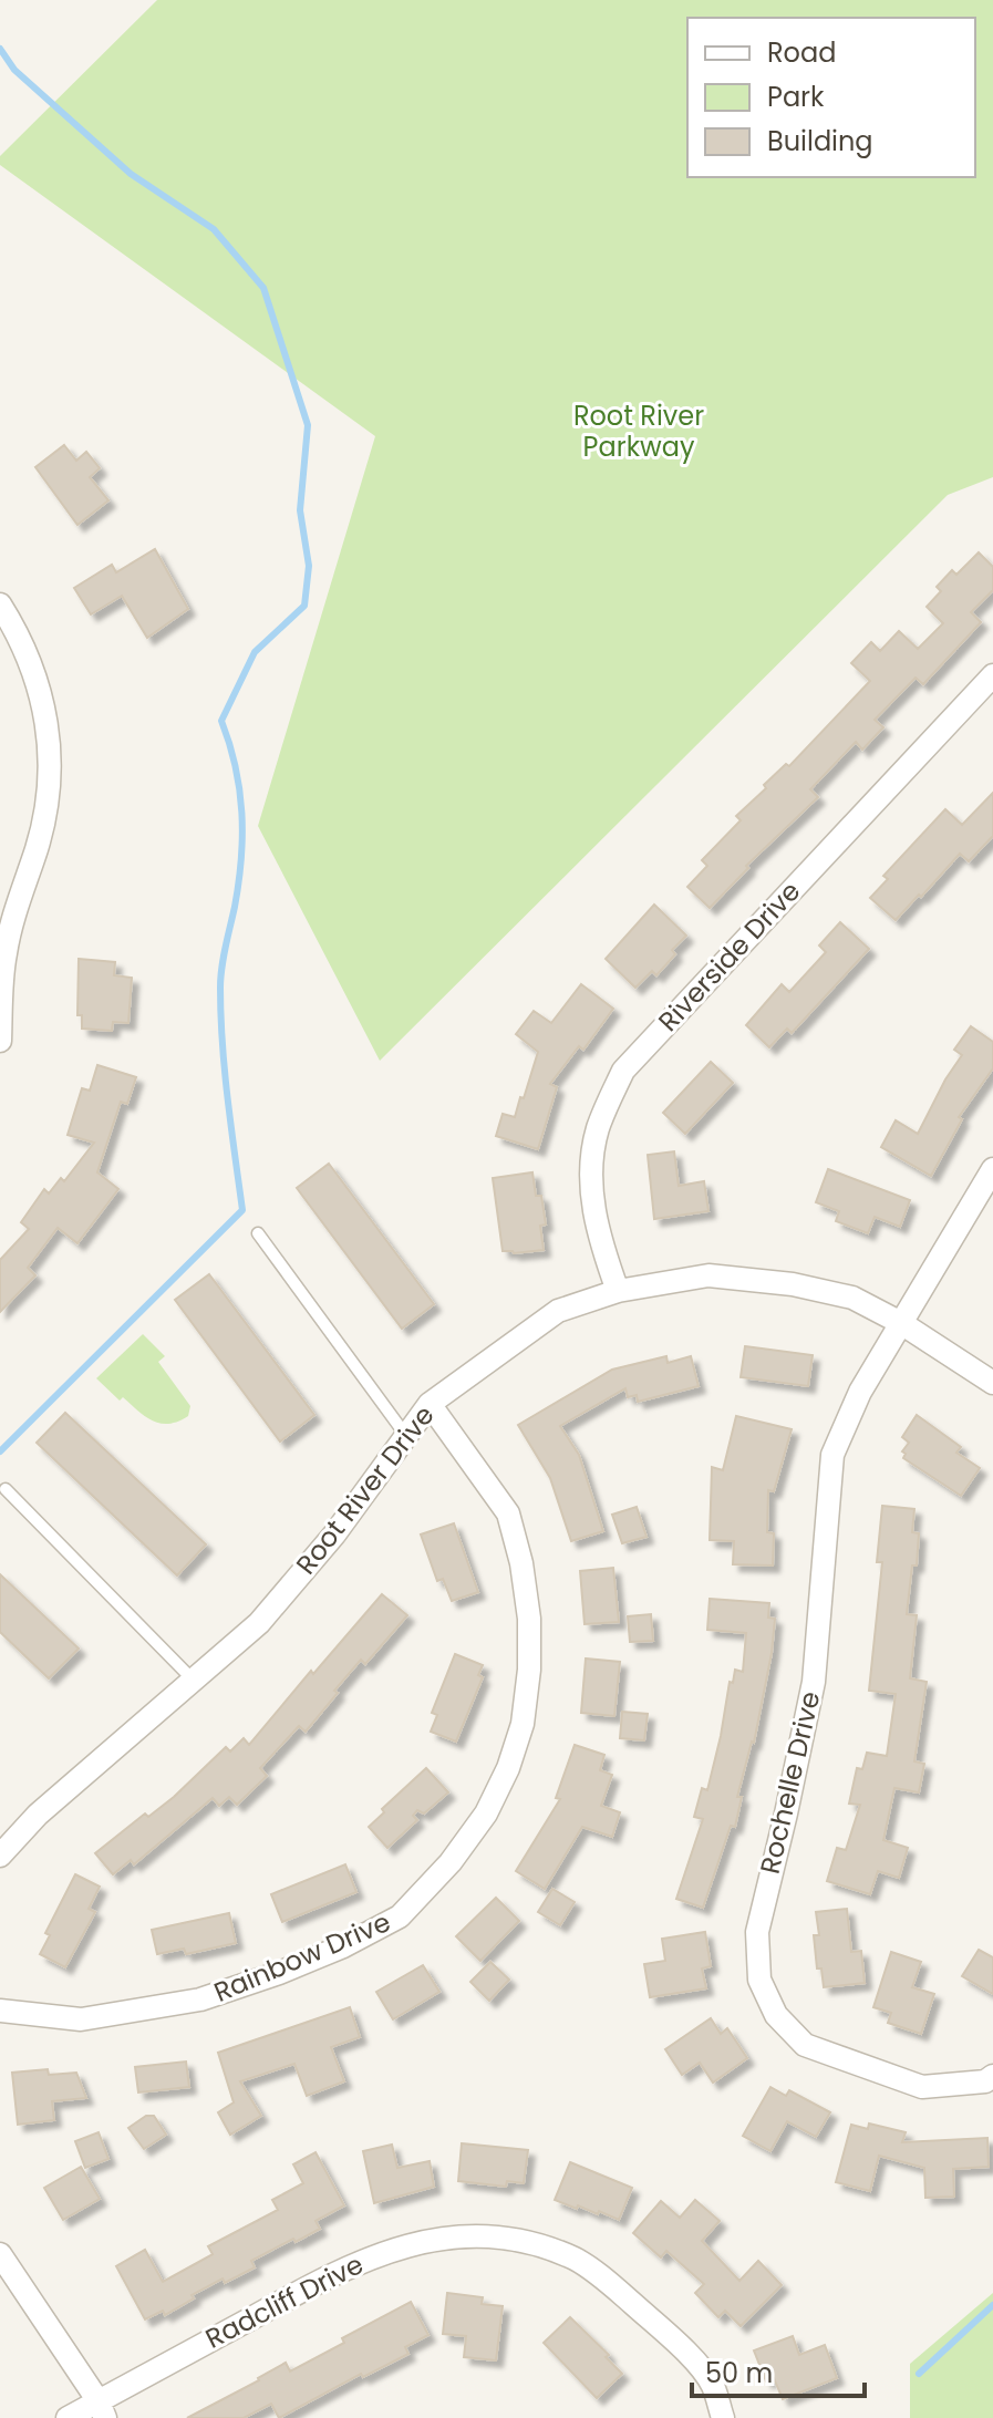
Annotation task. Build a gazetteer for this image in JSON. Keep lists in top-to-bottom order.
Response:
{
  "streets": {
    "street": [
      "Riverside Drive",
      "Root River Drive",
      "Rochelle Drive",
      "Rainbow Drive",
      "Radcliff Drive"
    ]
  },
  "crossings": [
    ["Riverside Drive", "Root River Drive"],
    ["Root River Drive", "Rochelle Drive"],
    ["Root River Drive", "Rainbow Drive"]
  ],
  "parks": ["Root River Parkway"],
  "legend": ["Road", "Park", "Building"],
  "scale_bar": "50 m"
}
